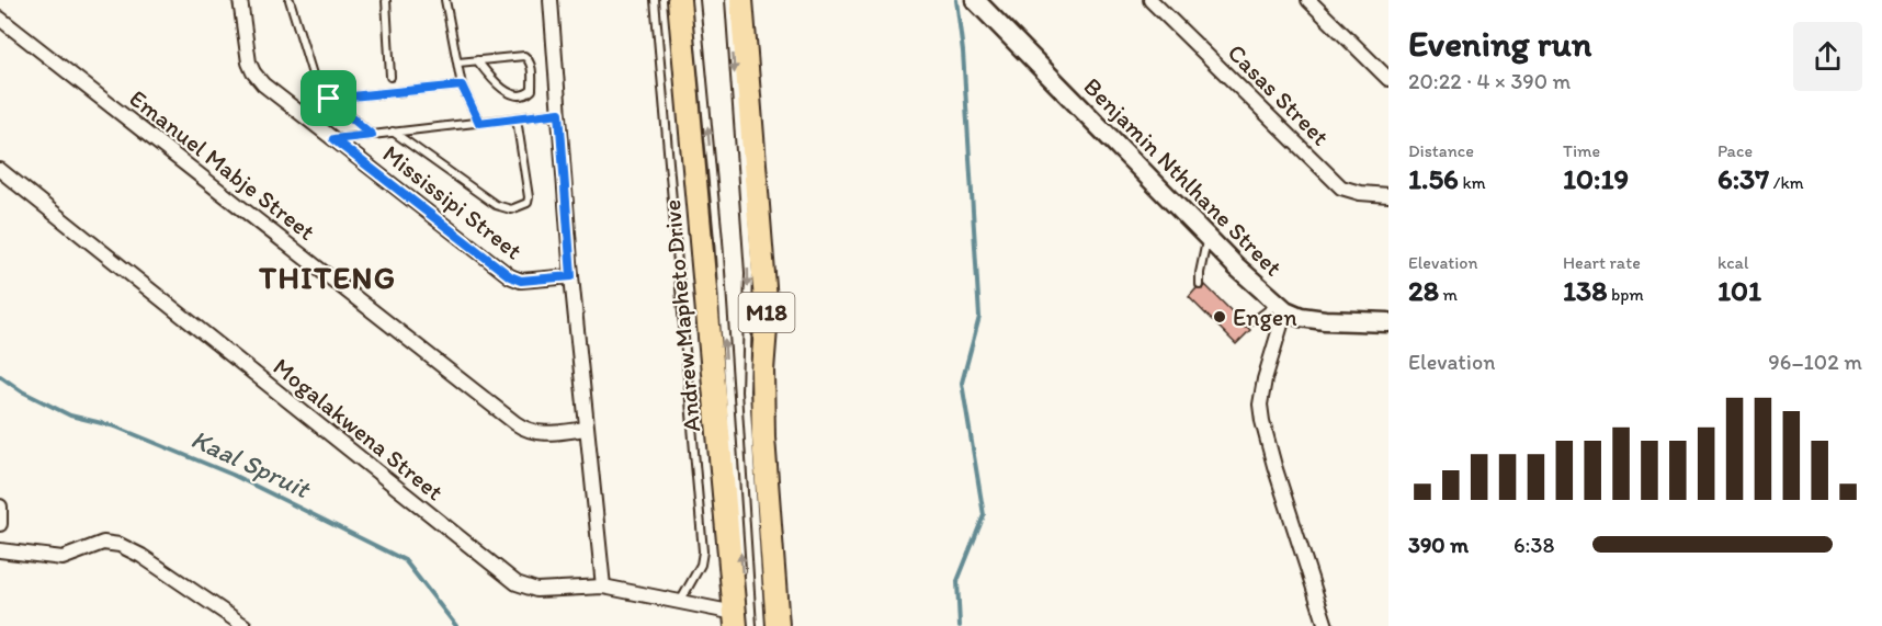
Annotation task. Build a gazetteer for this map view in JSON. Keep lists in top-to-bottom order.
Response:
{
  "streets": {
    "main road": ["M18", "Andrew Mapheto Drive"],
    "street": [
      "Casas Street",
      "Emanuel Mabje Street",
      "Benjamin Nthlhane Street",
      "Mississipi Street",
      "Mogalakwena Street"
    ]
  },
  "crossings": [
    ["Andrew Mapheto Drive", "Mogalakwena Street"]
  ],
  "districts": ["THITENG"],
  "water": ["Kaal Spruit"],
  "places": ["Engen"],
  "page": {
    "heading": ["Evening run", "20:22 · 4 × 390 m"],
    "stats": [
      ["Distance", "1.56 km"],
      ["Time", "10:19"],
      ["Pace", "6:37 /km"],
      ["Elevation", "28 m"],
      ["Heart rate", "138 bpm"],
      ["kcal", "101"]
    ],
    "chart": ["Elevation", "96–102 m"],
    "list": [
      {
        "name": "390 m",
        "note": "6:38"
      }
    ]
  }
}
